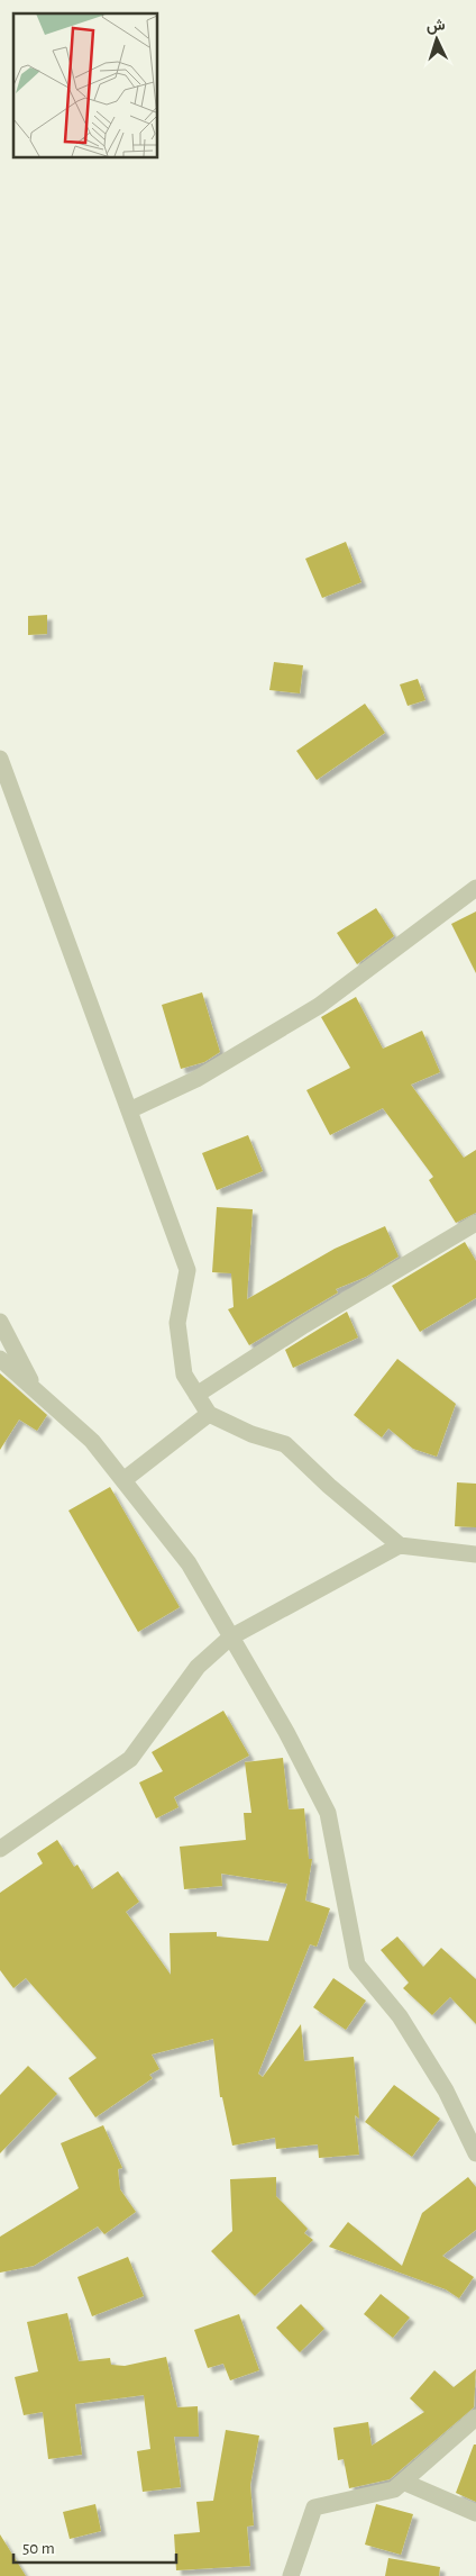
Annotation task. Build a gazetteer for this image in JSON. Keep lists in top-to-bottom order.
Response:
{
  "scale_bar": "50 m",
  "north": "top"
}
